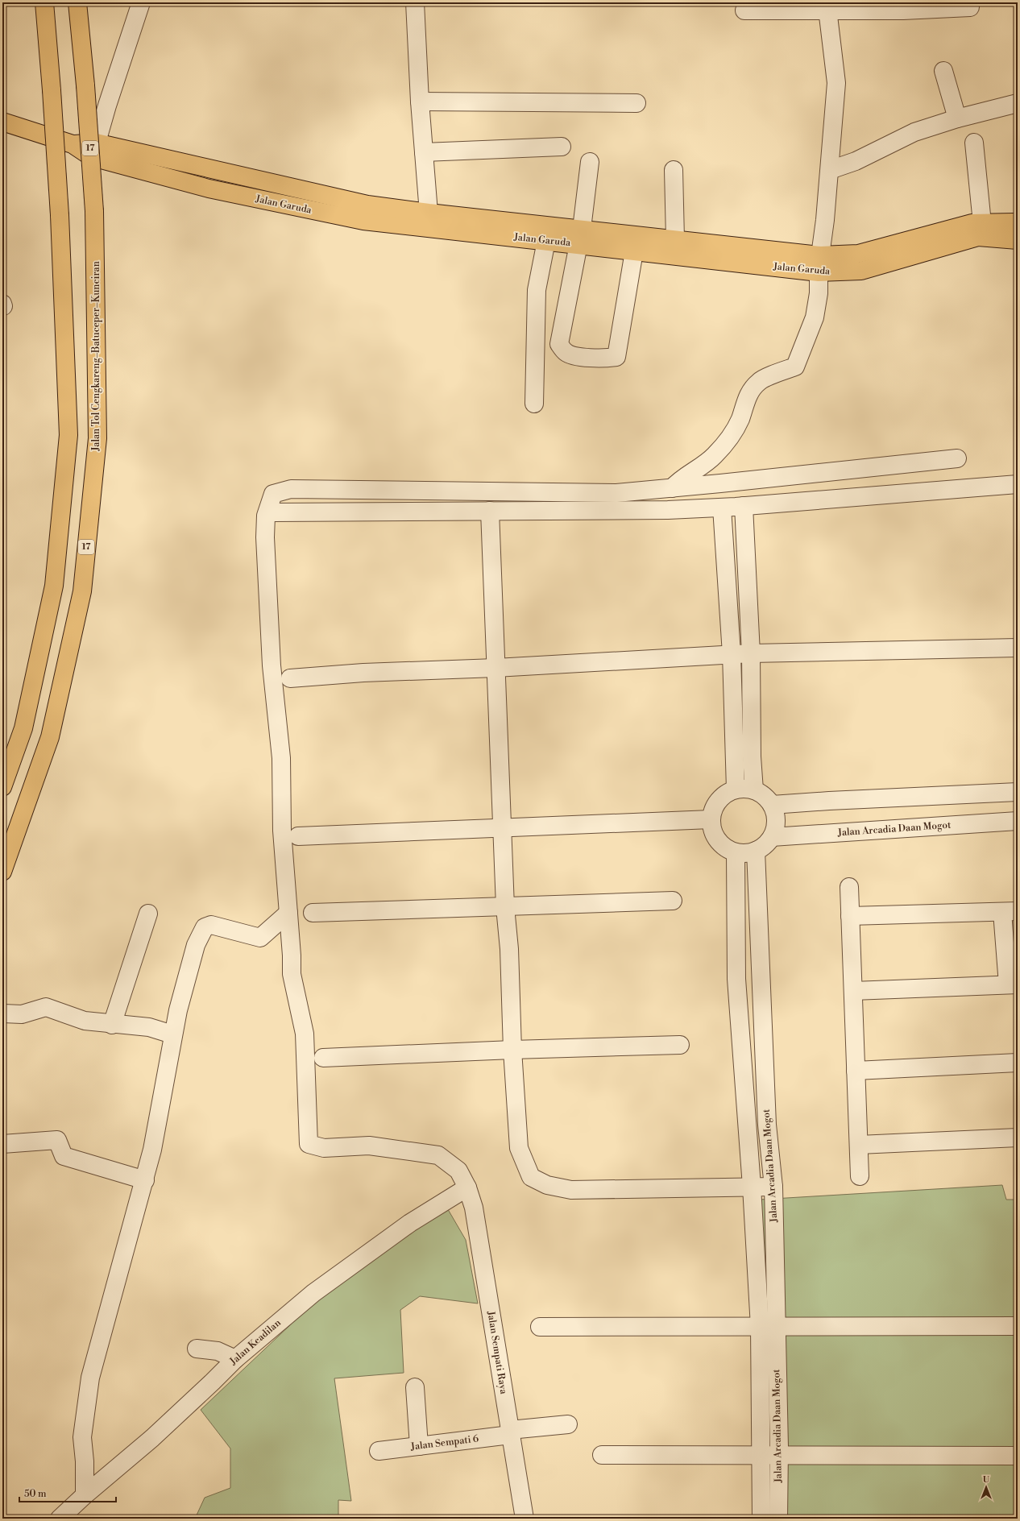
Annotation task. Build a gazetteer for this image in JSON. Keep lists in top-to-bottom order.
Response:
{
  "streets": {
    "main road": ["17", "Jalan Garuda", "Jalan Tol Cengkareng–Batuceper–Kunciran"],
    "street": [
      "Jalan Arcadia Daan Mogot",
      "Jalan Keadilan",
      "Jalan Sempati Raya",
      "Jalan Sempati 6"
    ]
  },
  "crossings": [
    ["Jalan Keadilan", "Jalan Sempati Raya"],
    ["Jalan Sempati Raya", "Jalan Sempati 6"]
  ],
  "scale_bar": "50 m",
  "north": "top"
}
